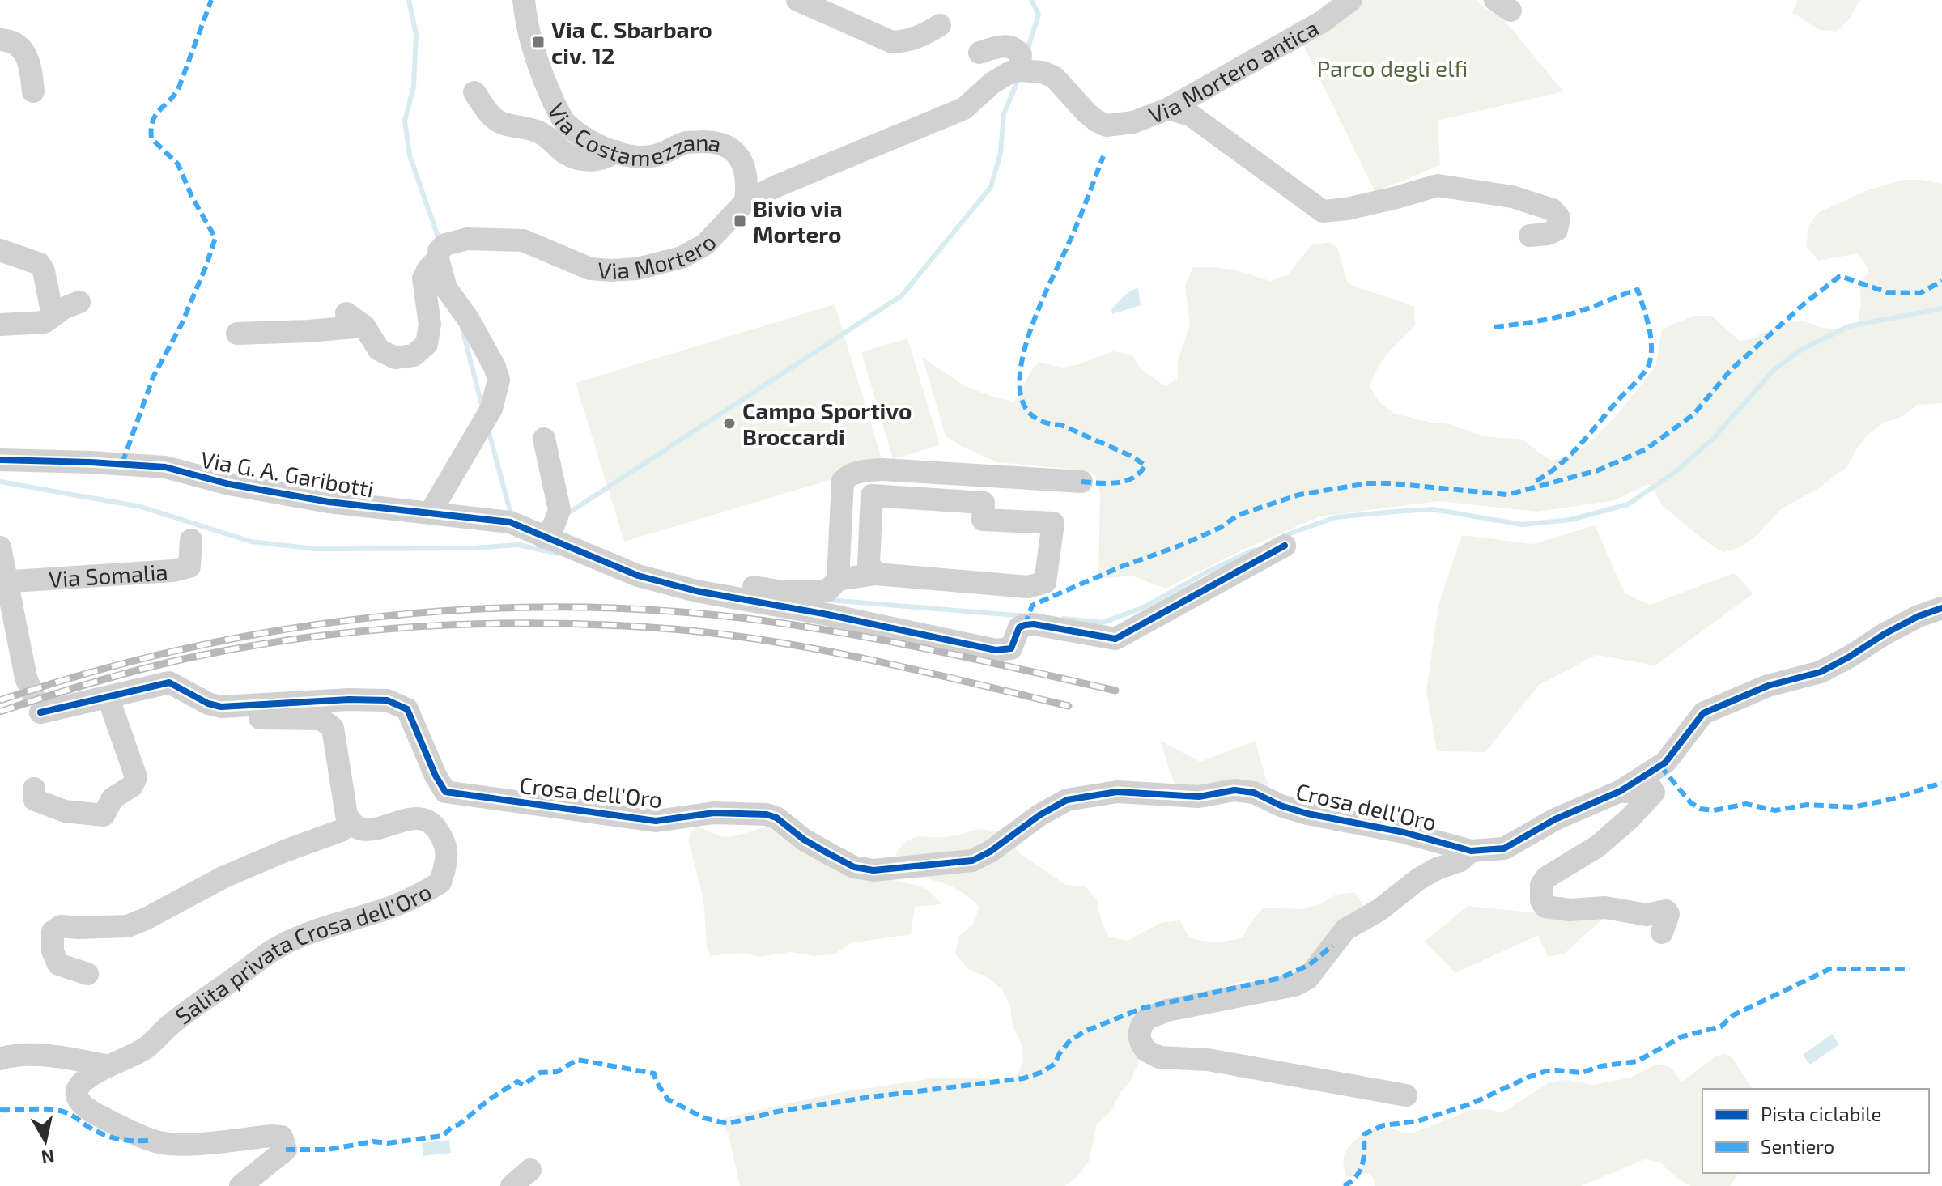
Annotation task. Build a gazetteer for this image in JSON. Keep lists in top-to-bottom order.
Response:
{
  "streets": {
    "street": [
      "Via Mortero antica",
      "Via Costamezzana",
      "Via Mortero",
      "Via G. A. Garibotti",
      "Via Somalia",
      "Crosa dell'Oro",
      "Salita privata Crosa dell'Oro"
    ]
  },
  "crossings": [
    ["Via Mortero antica", "Via Mortero"],
    ["Via Costamezzana", "Via Mortero"]
  ],
  "parks": ["Parco degli elfi"],
  "places": {
    "transit": ["Via C. Sbarbaro civ. 12", "Bivio via Mortero"],
    "other": ["Campo Sportivo Broccardi"]
  },
  "legend": ["Pista ciclabile", "Sentiero"],
  "north": "bottom"
}
